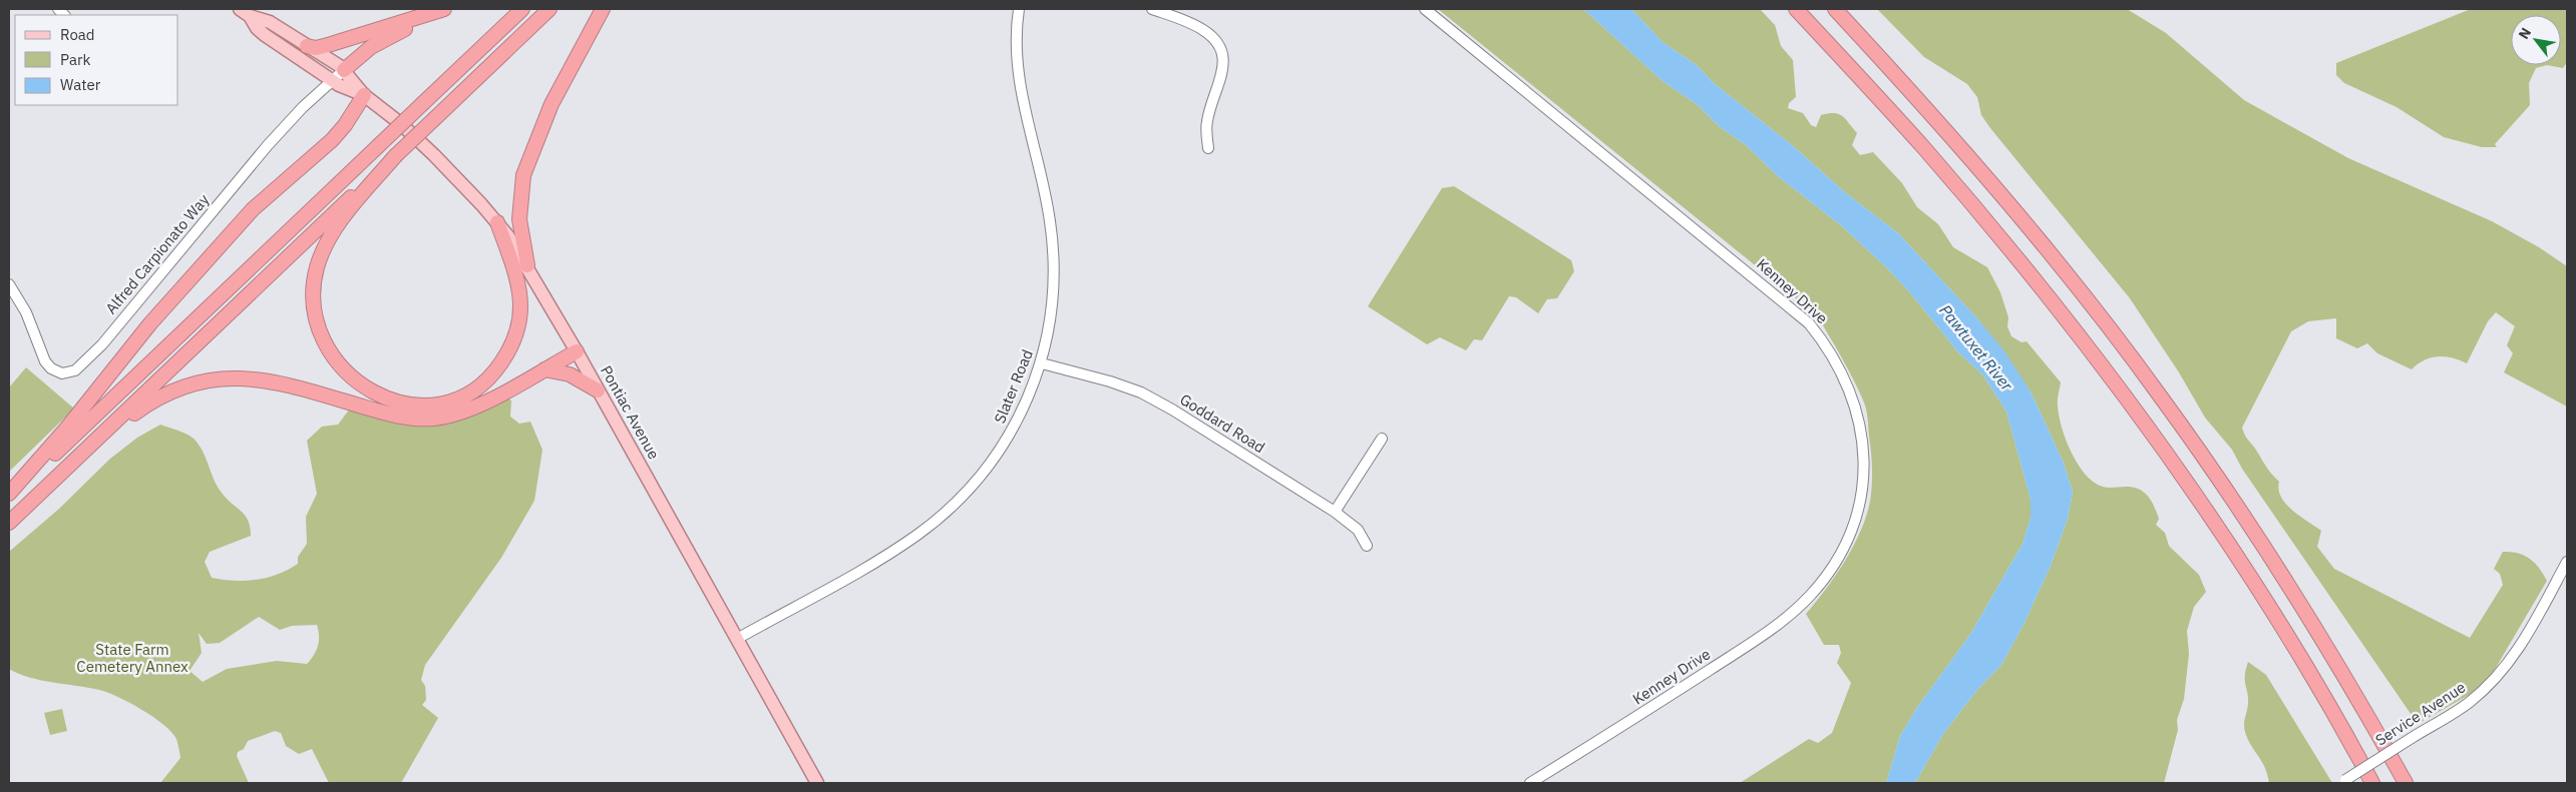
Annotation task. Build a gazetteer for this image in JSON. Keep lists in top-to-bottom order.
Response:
{
  "streets": {
    "main road": ["Pontiac Avenue"],
    "street": [
      "Alfred Carpionato Way",
      "Kenney Drive",
      "Slater Road",
      "Goddard Road",
      "Service Avenue"
    ]
  },
  "crossings": [
    ["Alfred Carpionato Way", "Pontiac Avenue"],
    ["Slater Road", "Pontiac Avenue"],
    ["Slater Road", "Goddard Road"]
  ],
  "water": ["Pawtuxet River"],
  "parks": ["State Farm Cemetery Annex"],
  "legend": ["Road", "Park", "Water"],
  "north": "top left"
}
